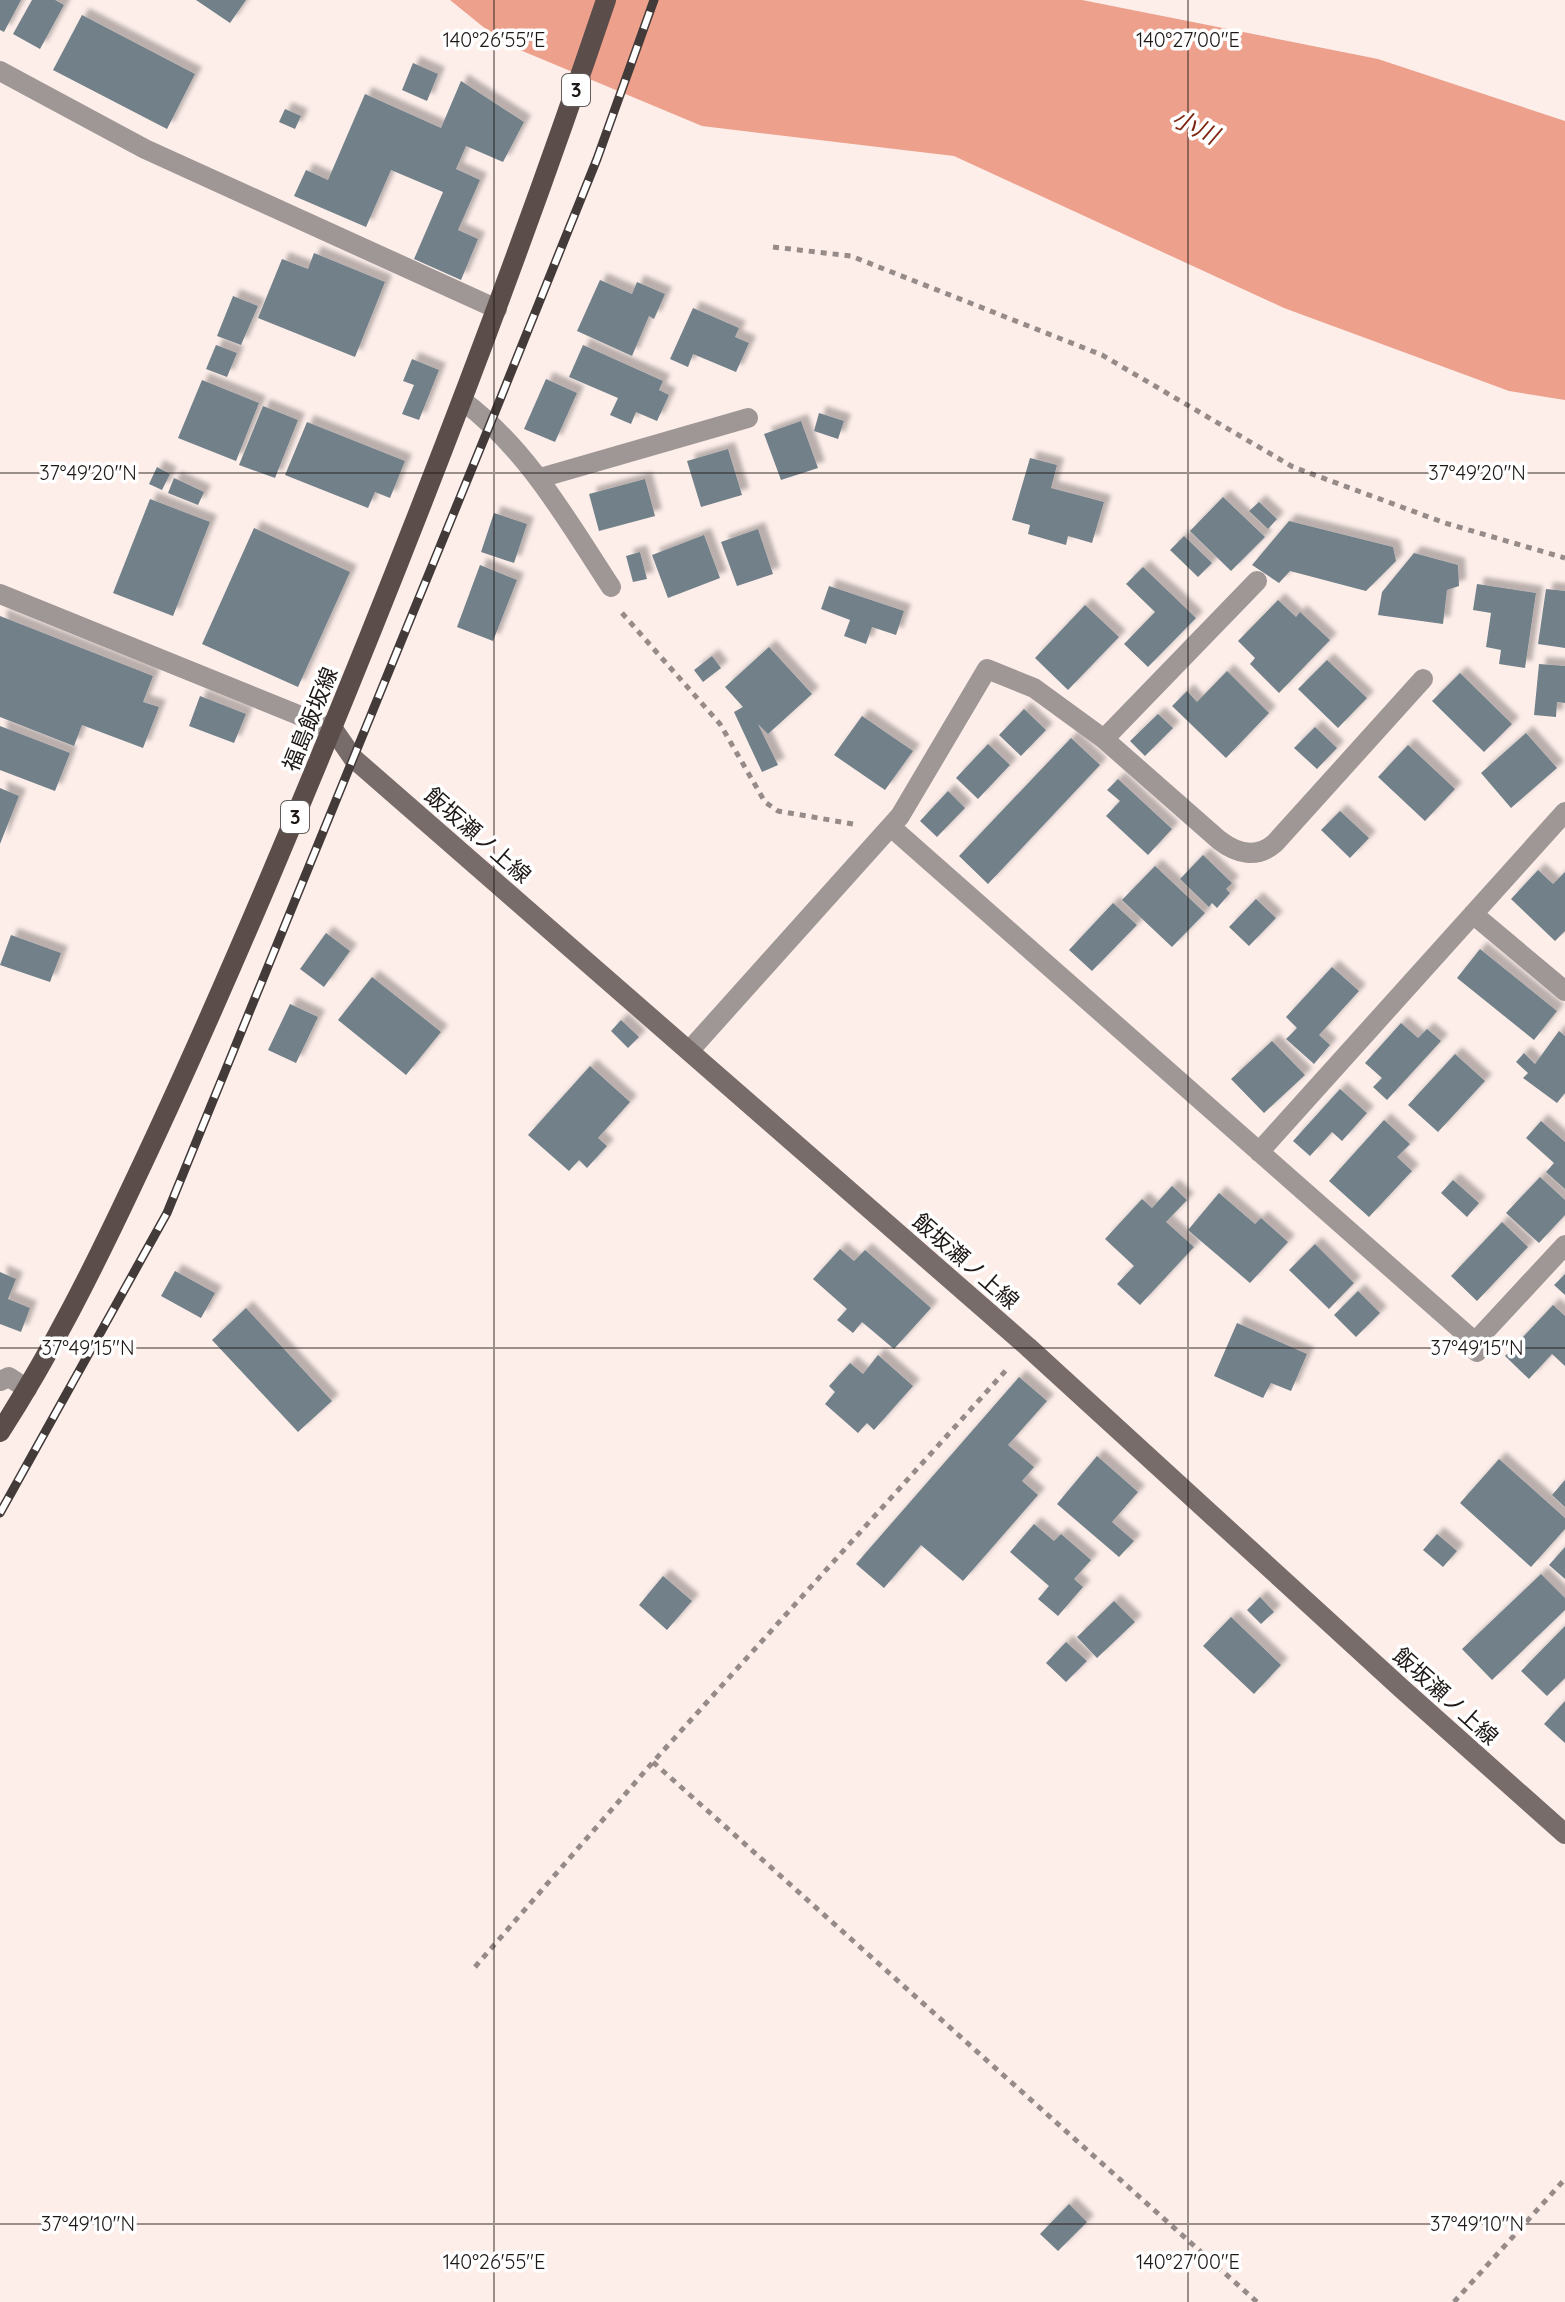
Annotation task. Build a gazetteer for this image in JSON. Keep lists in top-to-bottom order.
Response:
{
  "streets": {
    "main road": ["3", "福島飯坂線", "飯坂瀬ノ上線"]
  },
  "crossings": [
    ["福島飯坂線", "飯坂瀬ノ上線"]
  ],
  "water": ["小川"],
  "coordinates": [
    "140°26'55\"E",
    "140°27'00\"E",
    "37°49'20\"N",
    "37°49'15\"N",
    "37°49'10\"N"
  ]
}
